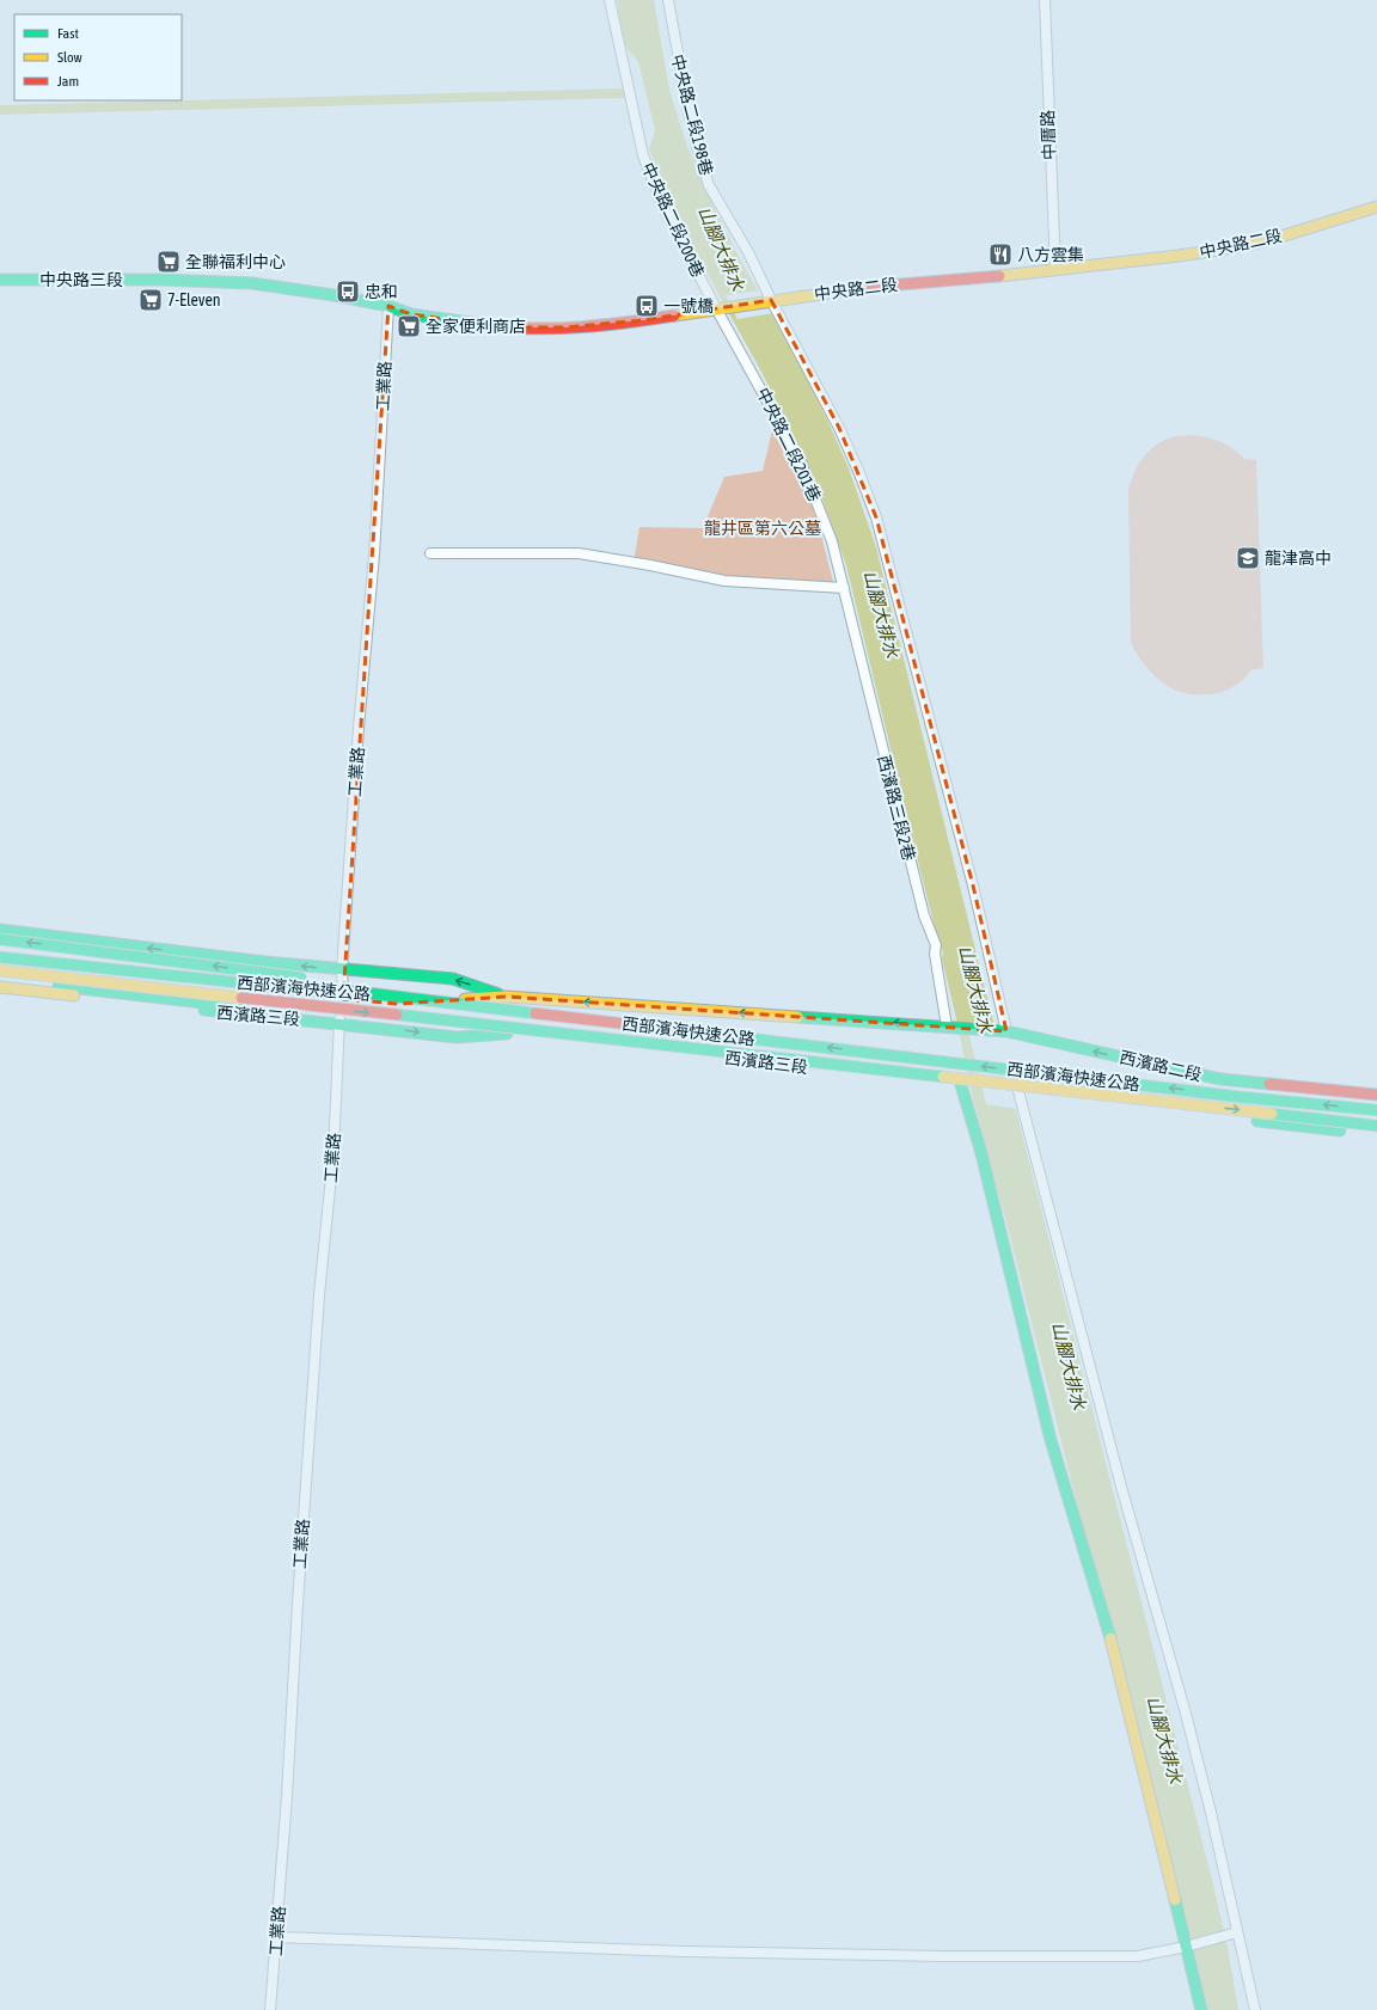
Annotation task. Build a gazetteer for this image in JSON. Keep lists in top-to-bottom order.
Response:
{
  "streets": {
    "main road": [
      "中央路二段",
      "中央路三段",
      "西部濱海快速公路",
      "西濱路三段",
      "西濱路二段"
    ],
    "street": [
      "中央路二段198巷",
      "中厝路",
      "中央路二段200巷",
      "工業路",
      "中央路二段201巷",
      "西濱路三段2巷"
    ]
  },
  "crossings": [
    ["中央路二段198巷", "中央路二段"],
    ["中央路二段198巷", "西濱路二段"],
    ["中厝路", "中央路二段"],
    ["中央路二段200巷", "中央路二段"],
    ["中央路二段200巷", "中央路二段201巷"],
    ["中央路二段", "中央路三段"],
    ["中央路二段", "工業路"],
    ["中央路二段", "中央路二段201巷"],
    ["工業路", "西部濱海快速公路"],
    ["工業路", "西濱路三段"],
    ["中央路二段201巷", "西濱路三段2巷"],
    ["西濱路三段2巷", "西濱路三段"],
    ["西濱路三段2巷", "西濱路二段"],
    ["西部濱海快速公路", "西濱路三段"],
    ["西濱路三段", "西濱路二段"]
  ],
  "water": ["山腳大排水"],
  "parks": ["龍井區第六公墓"],
  "places": {
    "restaurant": ["八方雲集"],
    "supermarket": ["全聯福利中心", "7-Eleven", "全家便利商店"],
    "bus stop": ["忠和", "一號橋"],
    "school or university": ["龍津高中"]
  },
  "legend": ["Fast", "Slow", "Jam"]
}
